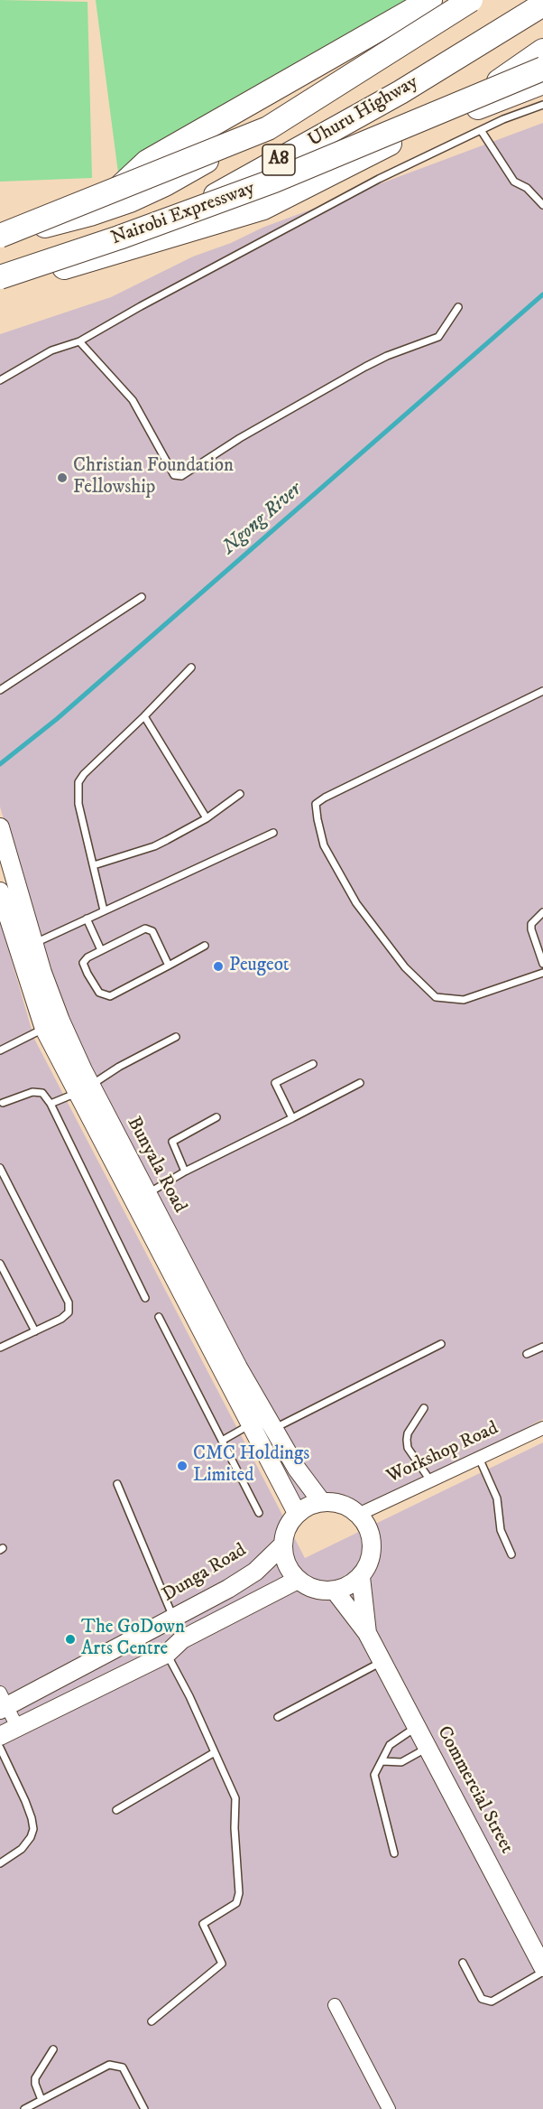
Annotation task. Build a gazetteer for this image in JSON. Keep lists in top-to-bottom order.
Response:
{
  "streets": {
    "highway": ["Uhuru Highway", "A8", "Nairobi Expressway"],
    "main road": ["Bunyala Road", "Dunga Road", "Commercial Street"],
    "street": ["Workshop Road"]
  },
  "crossings": [
    ["Bunyala Road", "Workshop Road"],
    ["Bunyala Road", "Dunga Road"],
    ["Bunyala Road", "Commercial Street"],
    ["Workshop Road", "Dunga Road"],
    ["Workshop Road", "Commercial Street"],
    ["Dunga Road", "Commercial Street"]
  ],
  "water": ["Ngong River"],
  "places": [
    "Christian Foundation Fellowship",
    "Peugeot",
    "CMC Holdings Limited",
    "The GoDown Arts Centre"
  ]
}
